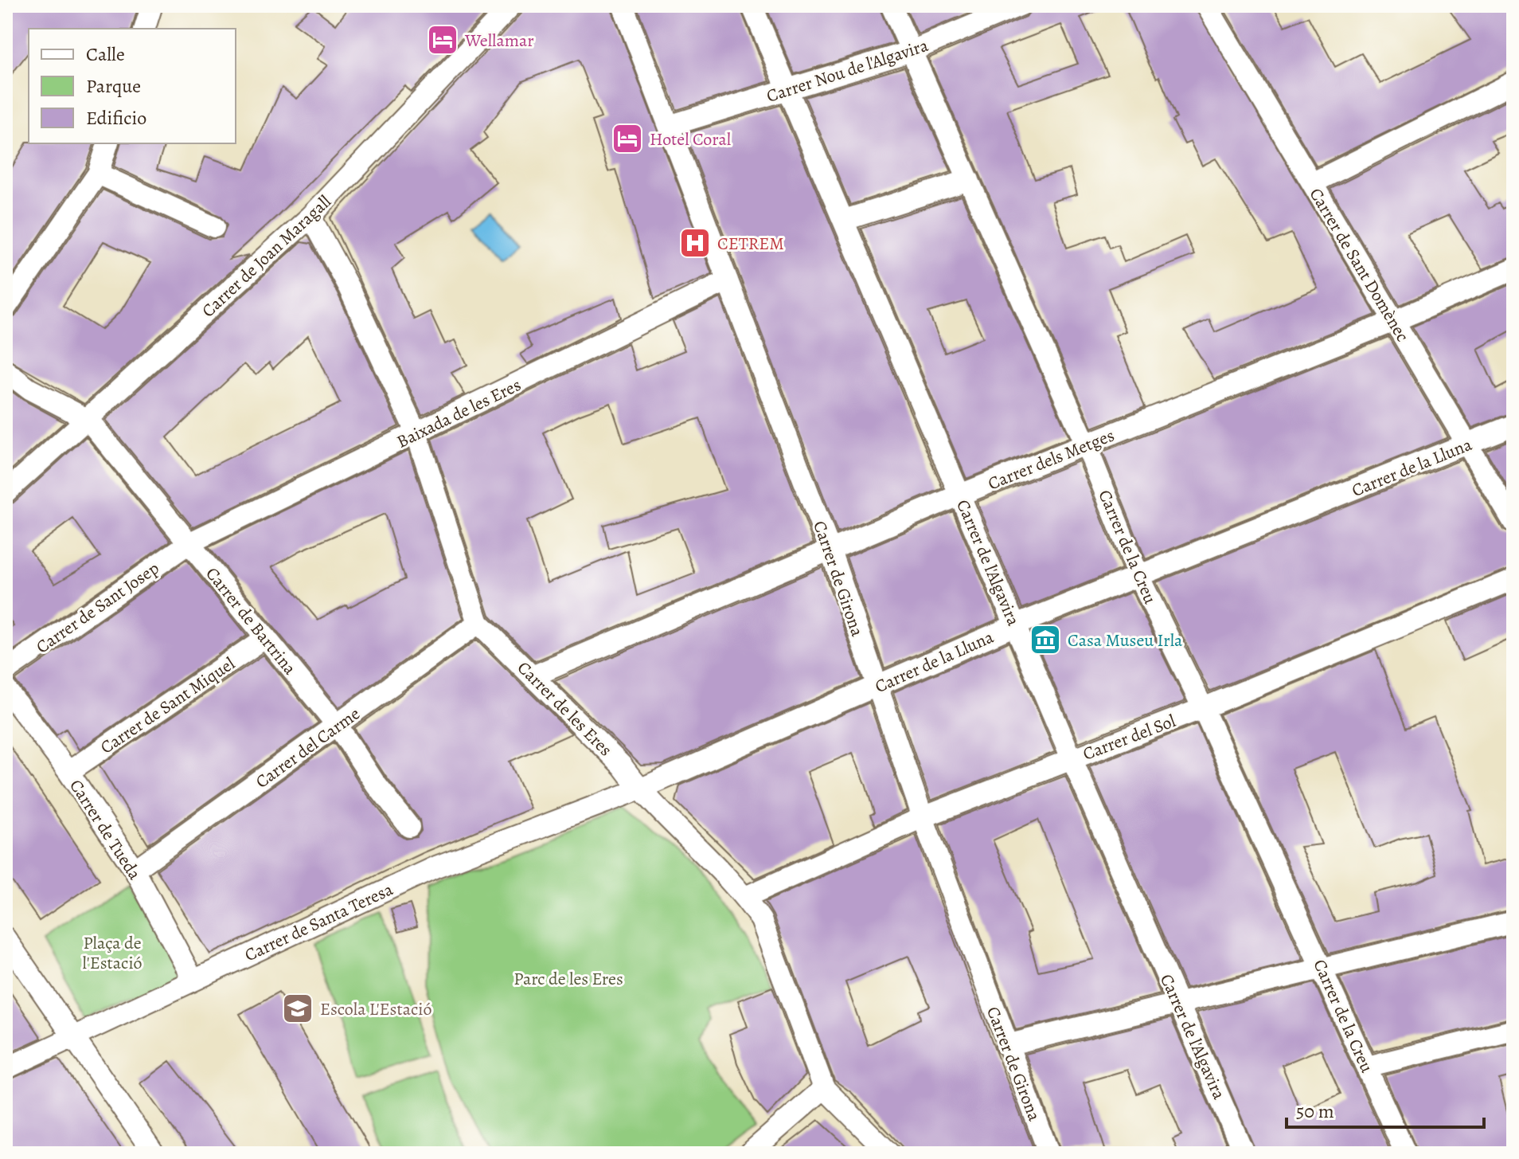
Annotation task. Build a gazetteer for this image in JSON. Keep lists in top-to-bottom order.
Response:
{
  "streets": {
    "street": [
      "Carrer Nou de l'Algavira",
      "Carrer de Joan Maragall",
      "Carrer de Sant Domènec",
      "Baixada de les Eres",
      "Carrer dels Metges",
      "Carrer de la Lluna",
      "Carrer de la Creu",
      "Carrer de l'Algavira",
      "Carrer de Girona",
      "Carrer de Sant Josep",
      "Carrer de Bartrina",
      "Carrer de Sant Miquel",
      "Carrer de les Eres",
      "Carrer del Sol",
      "Carrer del Carme",
      "Carrer de Tueda",
      "Carrer de Santa Teresa"
    ]
  },
  "crossings": [
    ["Carrer Nou de l'Algavira", "Carrer de la Creu"],
    ["Carrer Nou de l'Algavira", "Carrer de l'Algavira"],
    ["Carrer Nou de l'Algavira", "Carrer de Girona"],
    ["Carrer de Joan Maragall", "Carrer de Bartrina"],
    ["Carrer de Joan Maragall", "Carrer de les Eres"],
    ["Carrer de Sant Domènec", "Carrer dels Metges"],
    ["Carrer de Sant Domènec", "Carrer de la Lluna"],
    ["Baixada de les Eres", "Carrer de Girona"],
    ["Baixada de les Eres", "Carrer de Sant Josep"],
    ["Baixada de les Eres", "Carrer de Bartrina"],
    ["Baixada de les Eres", "Carrer de les Eres"],
    ["Carrer dels Metges", "Carrer de la Creu"],
    ["Carrer dels Metges", "Carrer de l'Algavira"],
    ["Carrer dels Metges", "Carrer de Girona"],
    ["Carrer dels Metges", "Carrer de les Eres"],
    ["Carrer de la Lluna", "Carrer de la Creu"],
    ["Carrer de la Lluna", "Carrer de l'Algavira"],
    ["Carrer de la Lluna", "Carrer de Girona"],
    ["Carrer de la Lluna", "Carrer de les Eres"],
    ["Carrer de la Lluna", "Carrer de Santa Teresa"],
    ["Carrer de la Creu", "Carrer del Sol"],
    ["Carrer de l'Algavira", "Carrer del Sol"],
    ["Carrer de Girona", "Carrer del Sol"],
    ["Carrer de Sant Josep", "Carrer de Bartrina"],
    ["Carrer de Bartrina", "Carrer de Sant Miquel"],
    ["Carrer de Bartrina", "Carrer del Carme"],
    ["Carrer de Sant Miquel", "Carrer de Tueda"],
    ["Carrer de les Eres", "Carrer del Sol"],
    ["Carrer de les Eres", "Carrer del Carme"],
    ["Carrer de les Eres", "Carrer de Santa Teresa"],
    ["Carrer del Carme", "Carrer de Tueda"],
    ["Carrer de Tueda", "Carrer de Santa Teresa"]
  ],
  "parks": ["Plaça de l'Estació", "Parc de les Eres"],
  "places": {
    "hotel": ["Wellamar", "Hotel Coral"],
    "hospital": ["CETREM"],
    "museum": ["Casa Museu Irla"],
    "school or university": ["Escola L'Estació"]
  },
  "legend": ["Calle", "Parque", "Edificio"],
  "scale_bar": "50 m"
}
